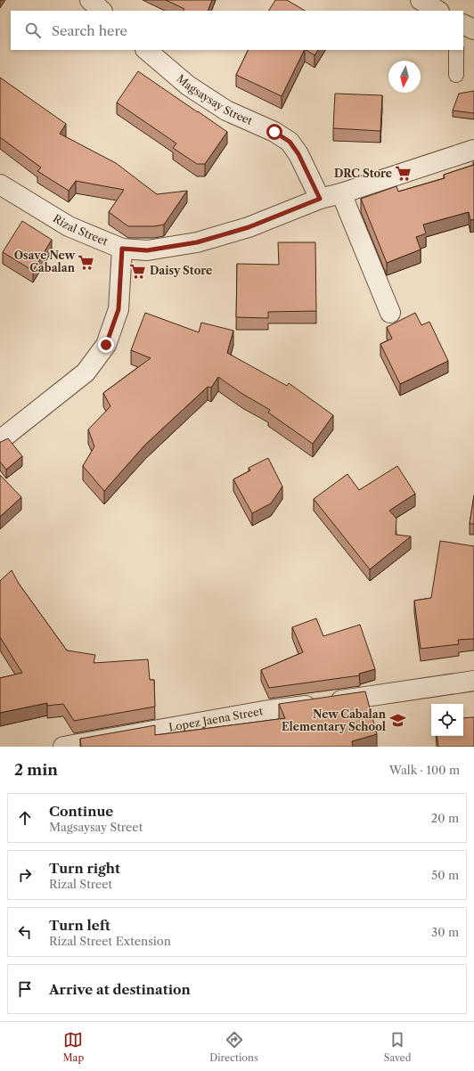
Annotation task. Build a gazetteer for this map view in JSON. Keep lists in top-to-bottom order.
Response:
{
  "streets": {
    "street": ["Magsaysay Street", "Rizal Street", "Lopez Jaena Street"]
  },
  "crossings": [
    ["Magsaysay Street", "Rizal Street"]
  ],
  "places": {
    "supermarket": ["DRC Store", "Osave New Cabalan", "Daisy Store"],
    "school or university": ["New Cabalan Elementary School"]
  },
  "north": "bottom",
  "page": {
    "search": "Search here",
    "heading": ["2 min", "Walk · 100 m"],
    "list": [
      ["Continue", "Magsaysay Street", "20 m"],
      ["Turn right", "Rizal Street", "50 m"],
      ["Turn left", "Rizal Street Extension", "30 m"],
      "Arrive at destination"
    ],
    "nav": ["Map", "Directions", "Saved"]
  }
}
